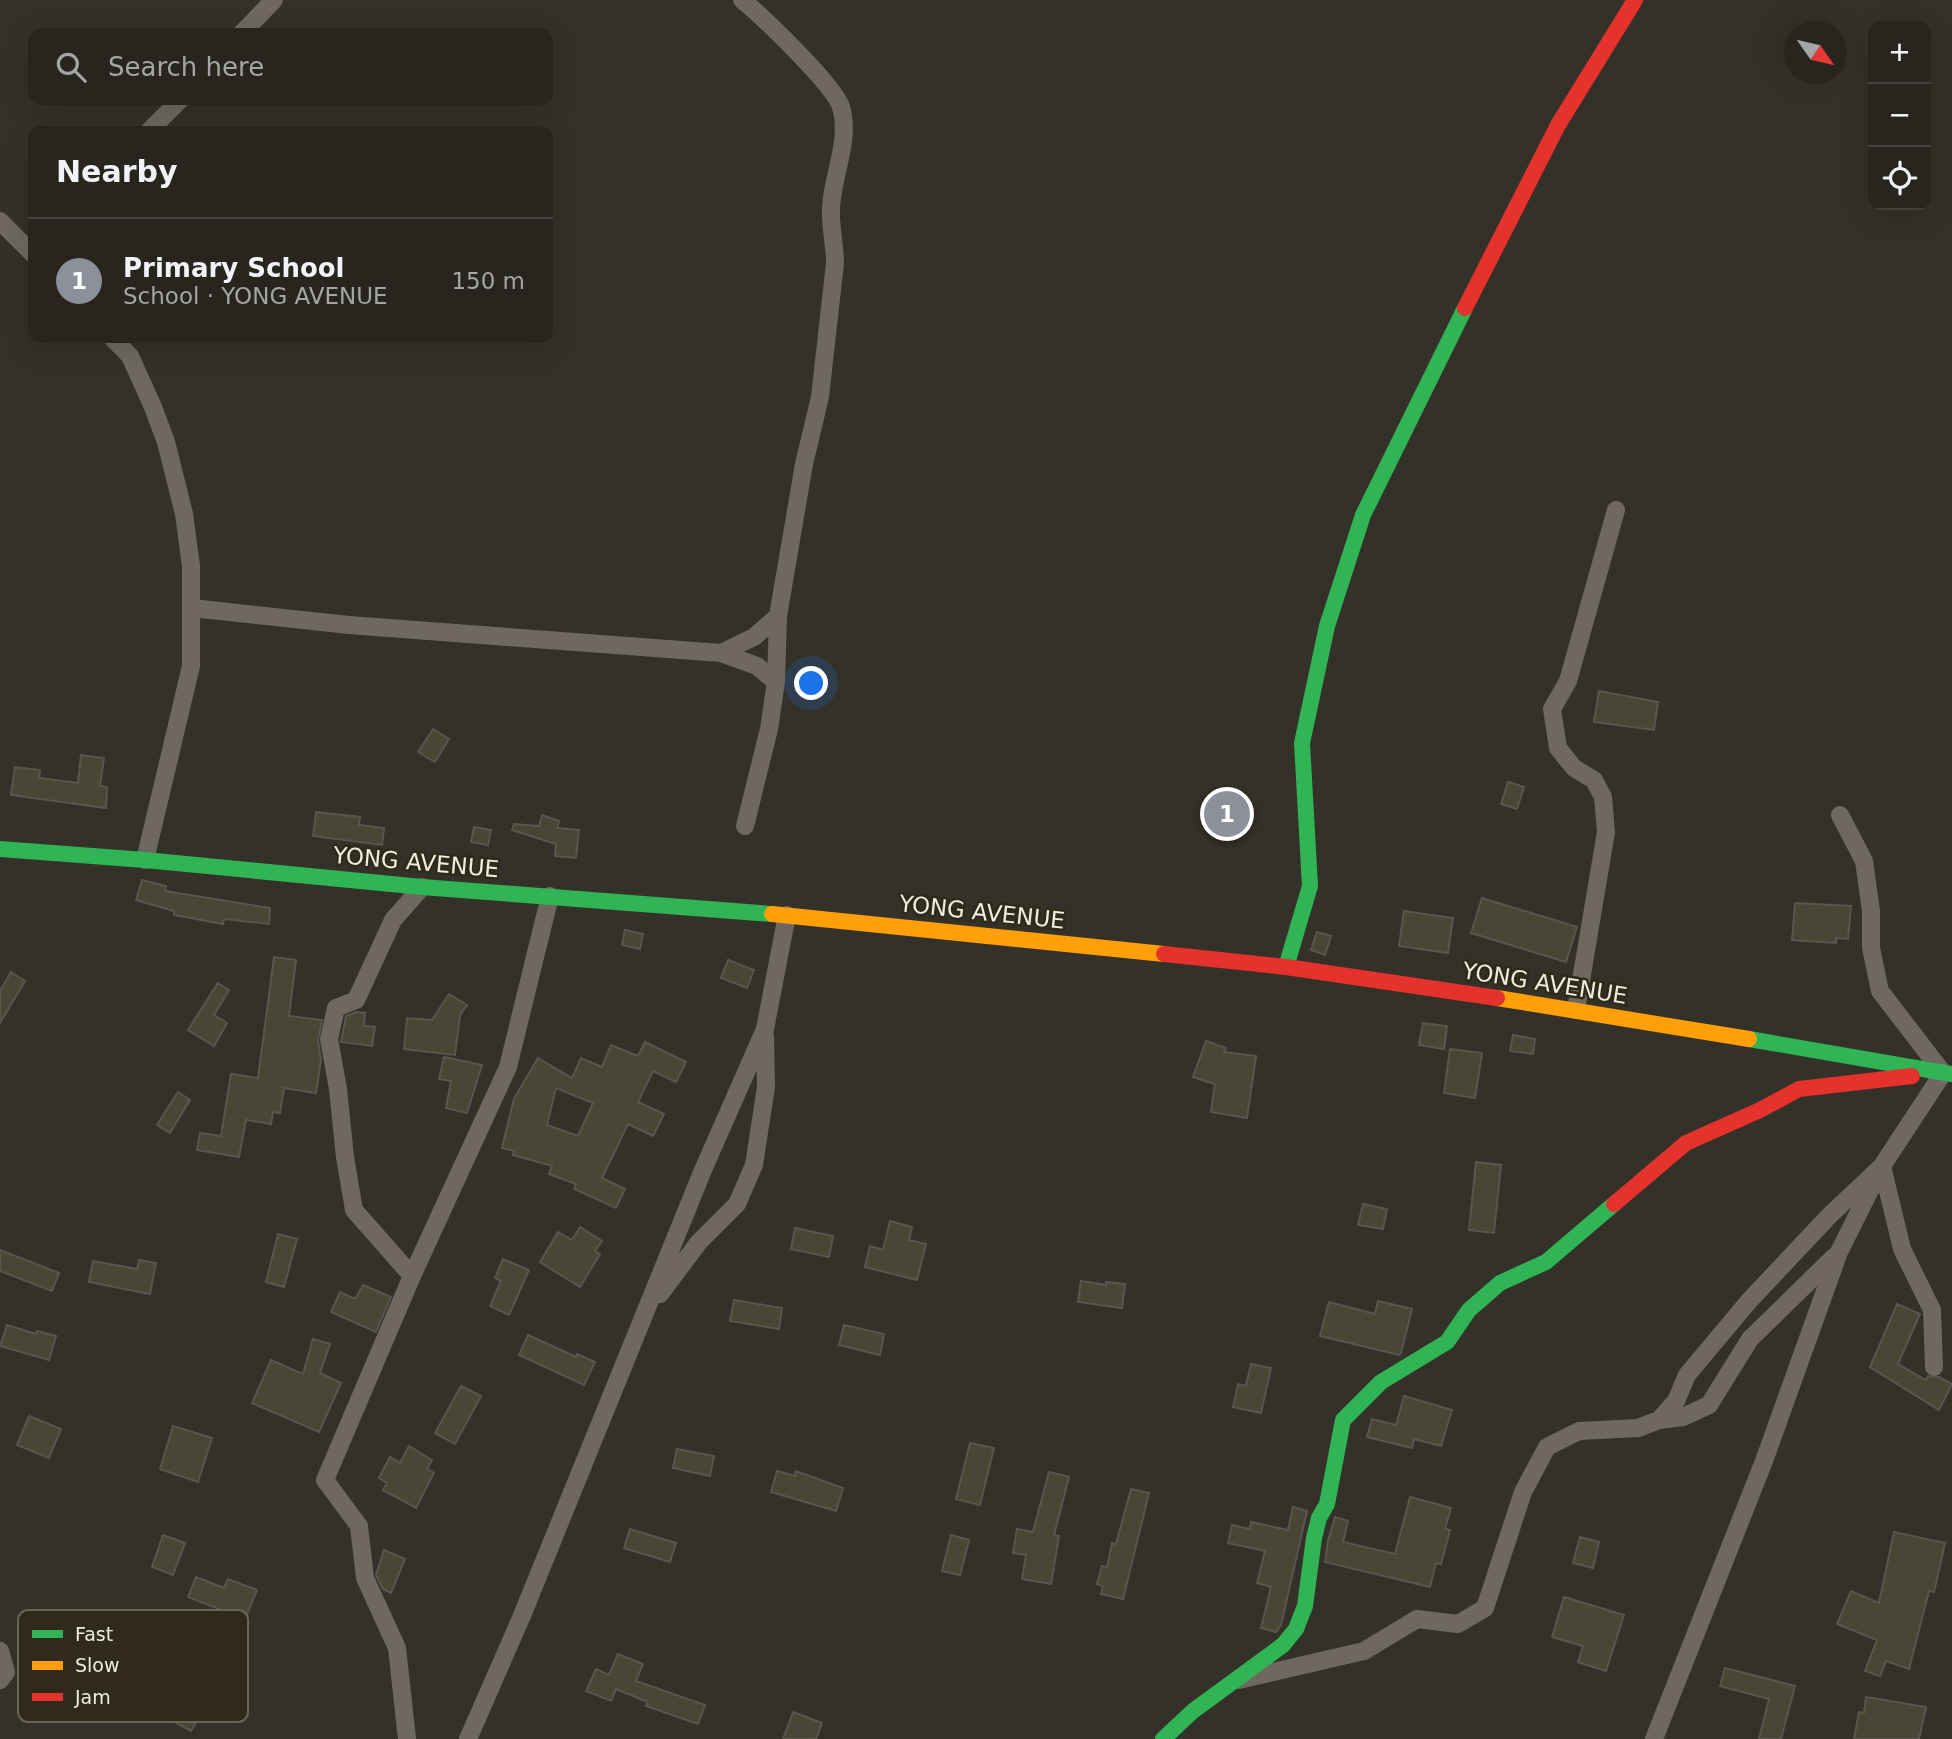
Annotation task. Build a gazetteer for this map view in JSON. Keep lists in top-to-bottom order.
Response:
{
  "streets": {
    "street": ["YONG AVENUE"]
  },
  "legend": ["Fast", "Slow", "Jam"],
  "north": "bottom right",
  "page": {
    "map_buttons": ["+", "−"],
    "search": "Search here",
    "heading": "Nearby",
    "list": [
      {
        "mark": "1",
        "name": "Primary School",
        "note": "School · YONG AVENUE",
        "value": "150 m"
      }
    ],
    "pins": "1"
  }
}
